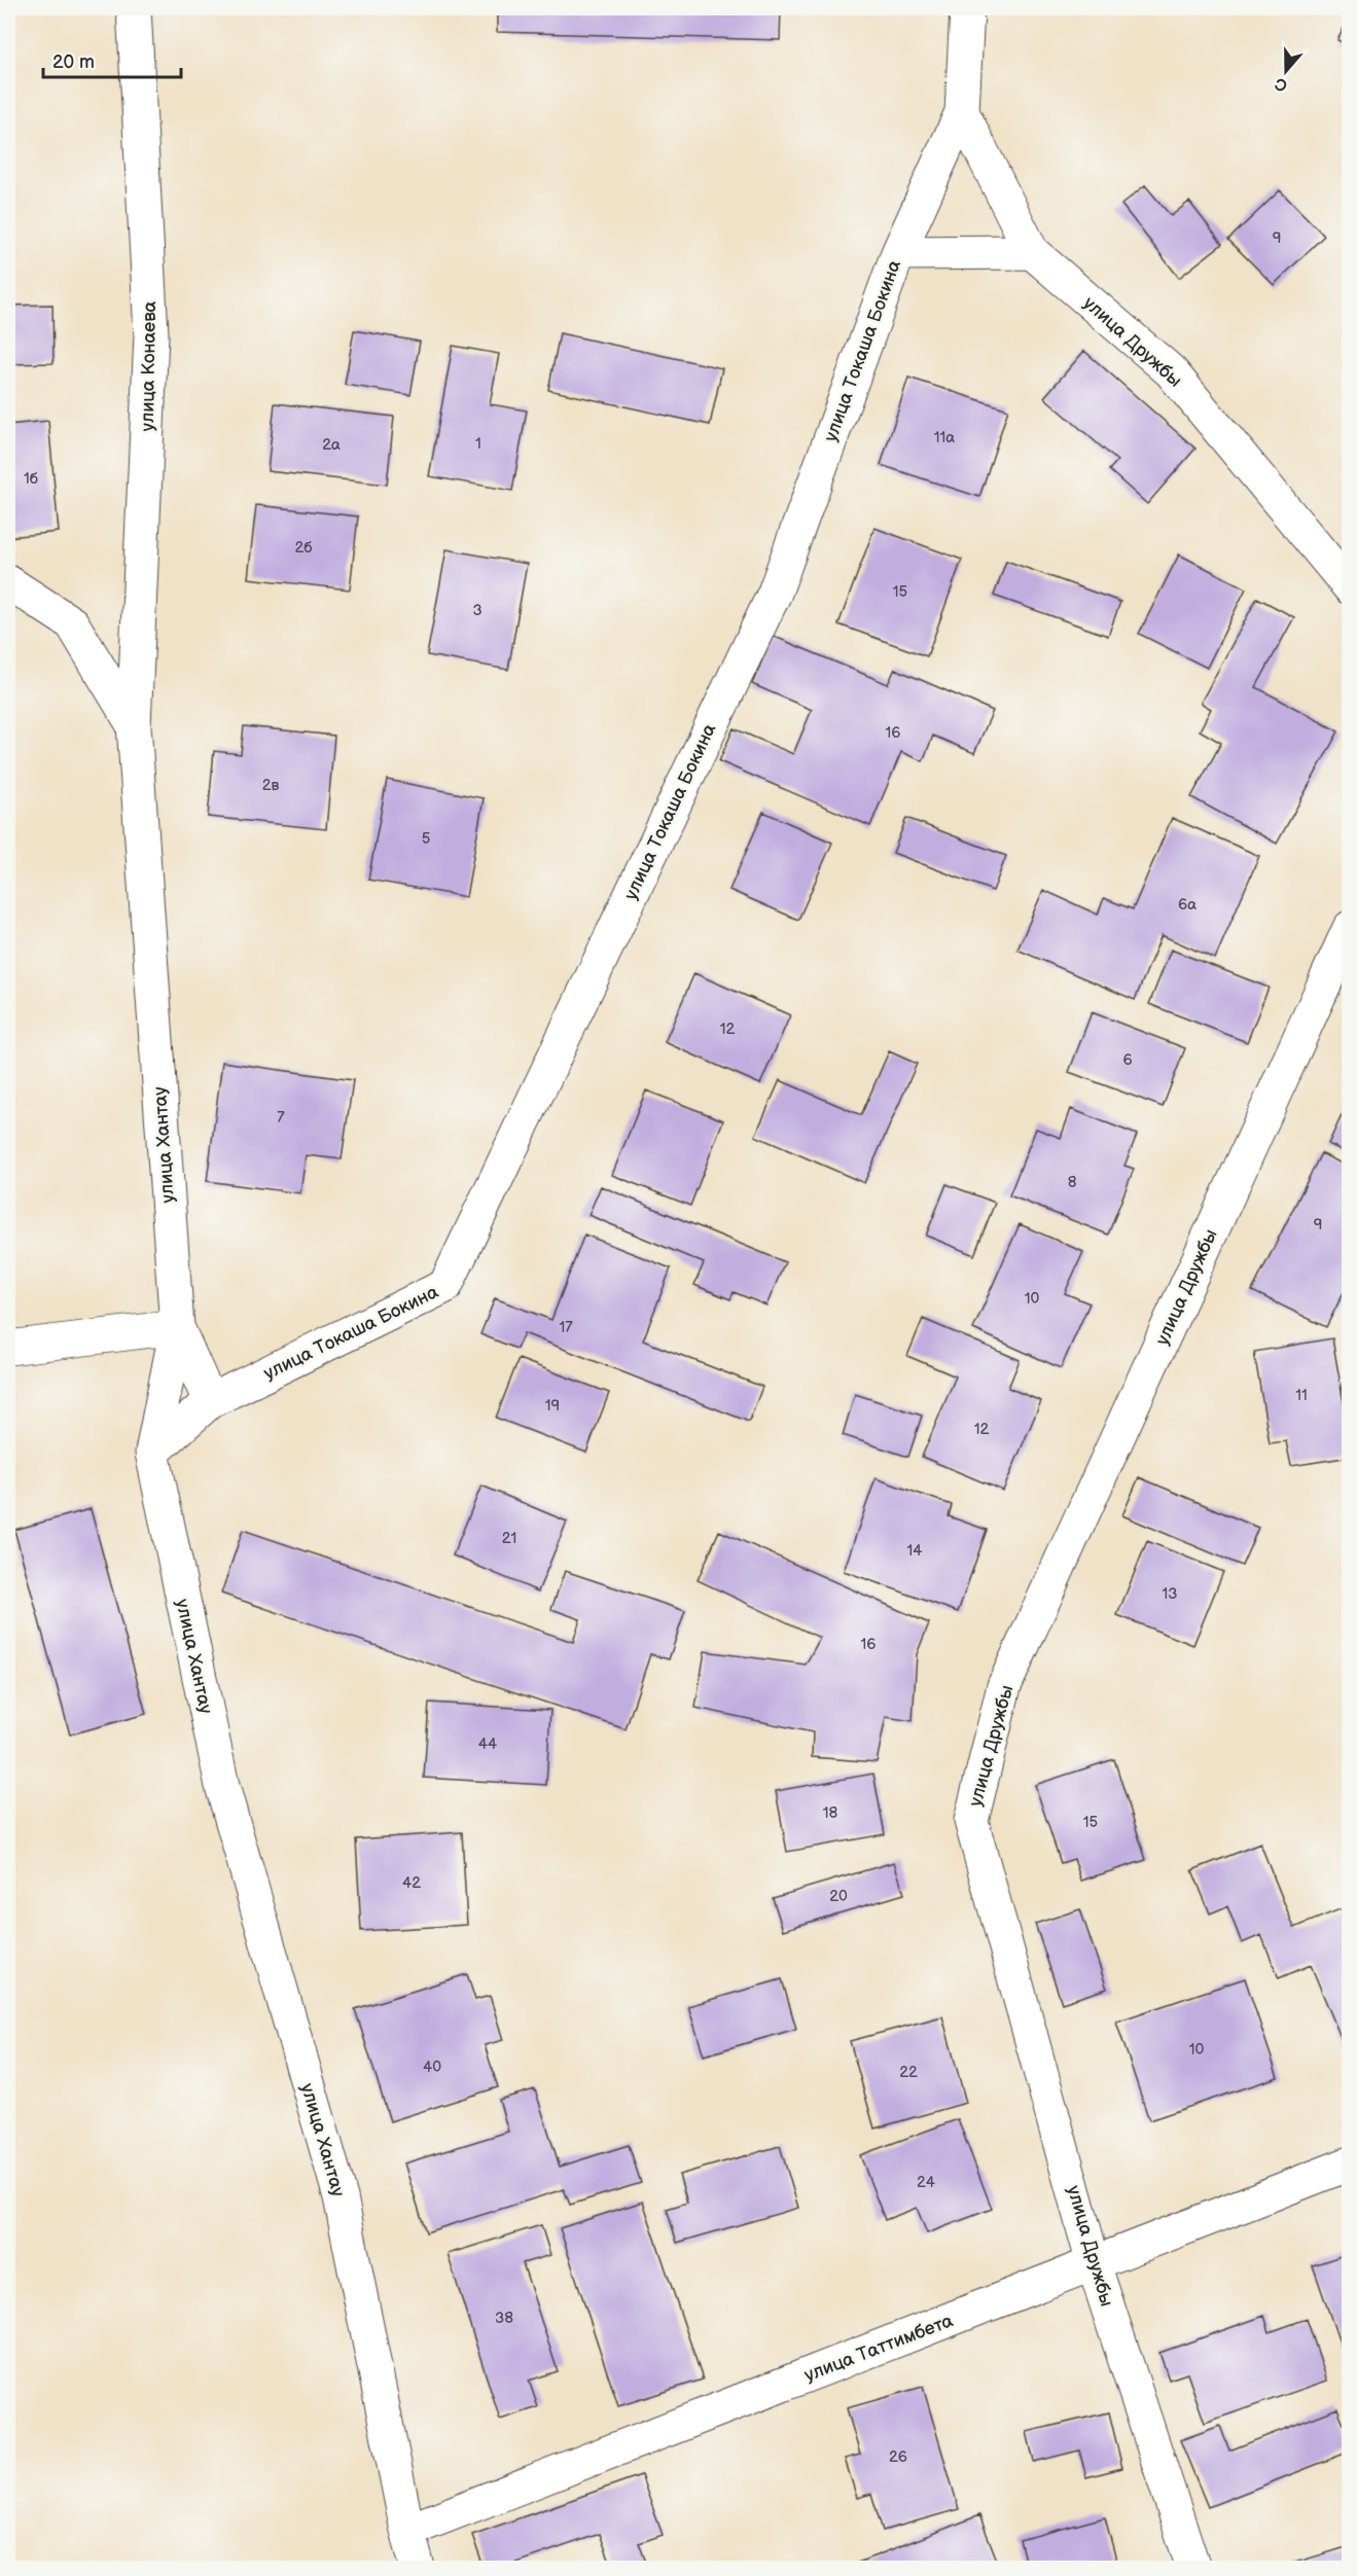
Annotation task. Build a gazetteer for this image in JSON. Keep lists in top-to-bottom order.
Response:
{
  "streets": {
    "street": [
      "улица Дружбы",
      "улица Токаша Бокина",
      "улица Конаева",
      "улица Хантау",
      "улица Таттимбета"
    ]
  },
  "crossings": [
    ["улица Дружбы", "улица Токаша Бокина"],
    ["улица Дружбы", "улица Таттимбета"],
    ["улица Токаша Бокина", "улица Хантау"],
    ["улица Конаева", "улица Хантау"],
    ["улица Хантау", "улица Таттимбета"]
  ],
  "house_numbers": [
    "9",
    "11а",
    "1",
    "2а",
    "1б",
    "2б",
    "15",
    "3",
    "16",
    "2в",
    "5",
    "6а",
    "12",
    "6",
    "7",
    "8",
    "9",
    "10",
    "17",
    "11",
    "19",
    "12",
    "21",
    "14",
    "13",
    "16",
    "44",
    "18",
    "15",
    "42",
    "20",
    "10",
    "40",
    "22",
    "24",
    "38",
    "26"
  ],
  "scale_bar": "20 m",
  "north": "bottom"
}
